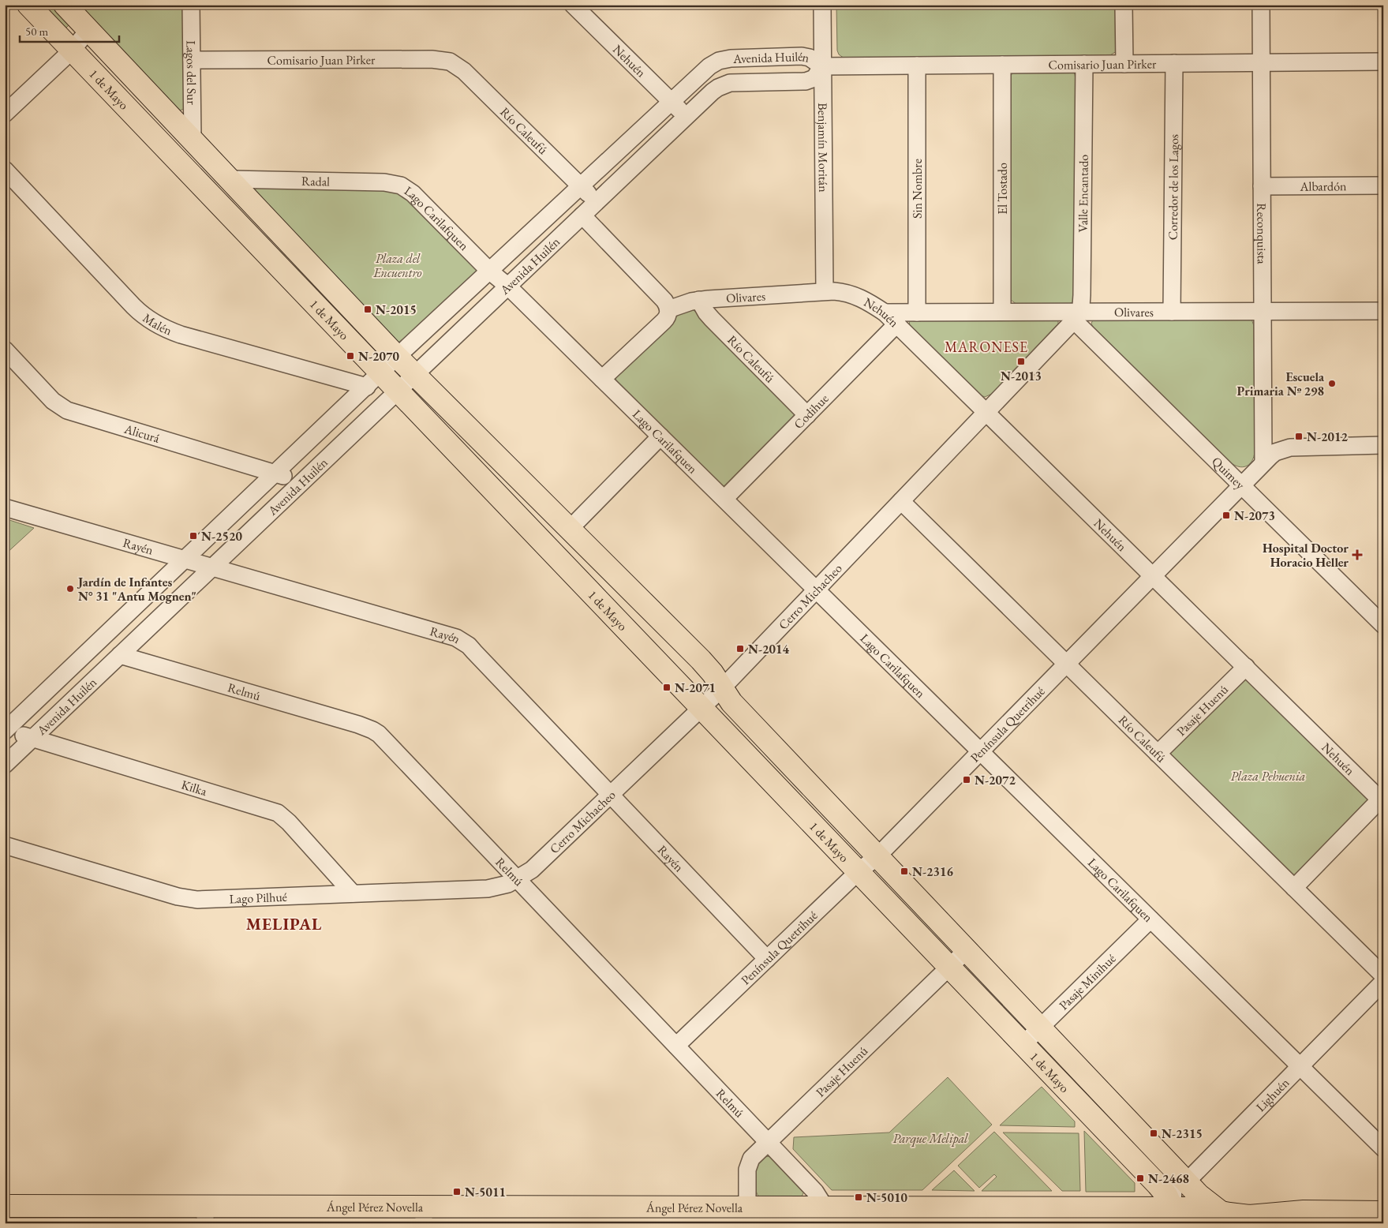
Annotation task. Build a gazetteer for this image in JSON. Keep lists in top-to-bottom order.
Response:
{
  "streets": {
    "main road": ["1 de Mayo", "Ángel Pérez Novella"],
    "street": [
      "Comisario Juan Pirker",
      "Avenida Huilén",
      "Nehuén",
      "Lagos del Sur",
      "Río Caleufú",
      "Benjamín Moritán",
      "Radal",
      "Albardón",
      "Corredor de los Lagos",
      "Sin Nombre",
      "El Tostado",
      "Valle Encantado",
      "Lago Carilafquen",
      "Reconquista",
      "Olivares",
      "Malén",
      "Codihue",
      "Alicurá",
      "Quimey",
      "Rayén",
      "Cerro Michacheo",
      "Relmú",
      "Pasaje Huenú",
      "Península Quetrihué",
      "Kilka",
      "Lago Pilhué",
      "Pasaje Minihué",
      "Lighuén"
    ]
  },
  "crossings": [
    ["Comisario Juan Pirker", "Avenida Huilén"],
    ["Comisario Juan Pirker", "Lagos del Sur"],
    ["Comisario Juan Pirker", "Río Caleufú"],
    ["Comisario Juan Pirker", "Benjamín Moritán"],
    ["Comisario Juan Pirker", "Corredor de los Lagos"],
    ["Comisario Juan Pirker", "Sin Nombre"],
    ["Comisario Juan Pirker", "El Tostado"],
    ["Comisario Juan Pirker", "Valle Encantado"],
    ["Comisario Juan Pirker", "Reconquista"],
    ["Avenida Huilén", "Nehuén"],
    ["Avenida Huilén", "1 de Mayo"],
    ["Avenida Huilén", "Río Caleufú"],
    ["Avenida Huilén", "Benjamín Moritán"],
    ["Avenida Huilén", "Lago Carilafquen"],
    ["Avenida Huilén", "Malén"],
    ["Avenida Huilén", "Alicurá"],
    ["Avenida Huilén", "Rayén"],
    ["Avenida Huilén", "Relmú"],
    ["Avenida Huilén", "Kilka"],
    ["Nehuén", "Benjamín Moritán"],
    ["Nehuén", "Olivares"],
    ["Nehuén", "Codihue"],
    ["Nehuén", "Cerro Michacheo"],
    ["Nehuén", "Pasaje Huenú"],
    ["Nehuén", "Península Quetrihué"],
    ["Lagos del Sur", "1 de Mayo"],
    ["1 de Mayo", "Radal"],
    ["1 de Mayo", "Malén"],
    ["1 de Mayo", "Cerro Michacheo"],
    ["1 de Mayo", "Pasaje Huenú"],
    ["1 de Mayo", "Península Quetrihué"],
    ["1 de Mayo", "Pasaje Minihué"],
    ["1 de Mayo", "Lighuén"],
    ["1 de Mayo", "Ángel Pérez Novella"],
    ["Río Caleufú", "Olivares"],
    ["Río Caleufú", "Codihue"],
    ["Río Caleufú", "Cerro Michacheo"],
    ["Río Caleufú", "Pasaje Huenú"],
    ["Río Caleufú", "Península Quetrihué"],
    ["Benjamín Moritán", "Olivares"],
    ["Radal", "Lago Carilafquen"],
    ["Albardón", "Reconquista"],
    ["Corredor de los Lagos", "Olivares"],
    ["Sin Nombre", "Olivares"],
    ["El Tostado", "Olivares"],
    ["Valle Encantado", "Olivares"],
    ["Valle Encantado", "Quimey"],
    ["Valle Encantado", "Cerro Michacheo"],
    ["Lago Carilafquen", "Codihue"],
    ["Lago Carilafquen", "Cerro Michacheo"],
    ["Lago Carilafquen", "Península Quetrihué"],
    ["Lago Carilafquen", "Pasaje Minihué"],
    ["Lago Carilafquen", "Lighuén"],
    ["Reconquista", "Olivares"],
    ["Reconquista", "Península Quetrihué"],
    ["Olivares", "Quimey"],
    ["Olivares", "Cerro Michacheo"],
    ["Quimey", "Cerro Michacheo"],
    ["Quimey", "Península Quetrihué"],
    ["Rayén", "Cerro Michacheo"],
    ["Rayén", "Península Quetrihué"],
    ["Cerro Michacheo", "Relmú"],
    ["Cerro Michacheo", "Lago Pilhué"],
    ["Relmú", "Pasaje Huenú"],
    ["Relmú", "Península Quetrihué"],
    ["Relmú", "Lago Pilhué"],
    ["Relmú", "Ángel Pérez Novella"],
    ["Pasaje Huenú", "Ángel Pérez Novella"],
    ["Kilka", "Lago Pilhué"],
    ["Lighuén", "Ángel Pérez Novella"]
  ],
  "districts": ["MARONESE", "MELIPAL"],
  "parks": ["Plaza del Encuentro", "Plaza Pehuenia", "Parque Melipal"],
  "places": {
    "transit": [
      "N-2015",
      "N-2070",
      "N-2013",
      "N-2012",
      "N-2073",
      "N-2520",
      "N-2014",
      "N-2071",
      "N-2072",
      "N-2316",
      "N-2315",
      "N-2468",
      "N-5011",
      "N-5010"
    ],
    "other": ["Escuela Primaria Nº 298", "Jardín de Infantes N° 31 \"Antu Mognen\""],
    "health": ["Hospital Doctor Horacio Heller"]
  },
  "scale_bar": "50 m"
}
